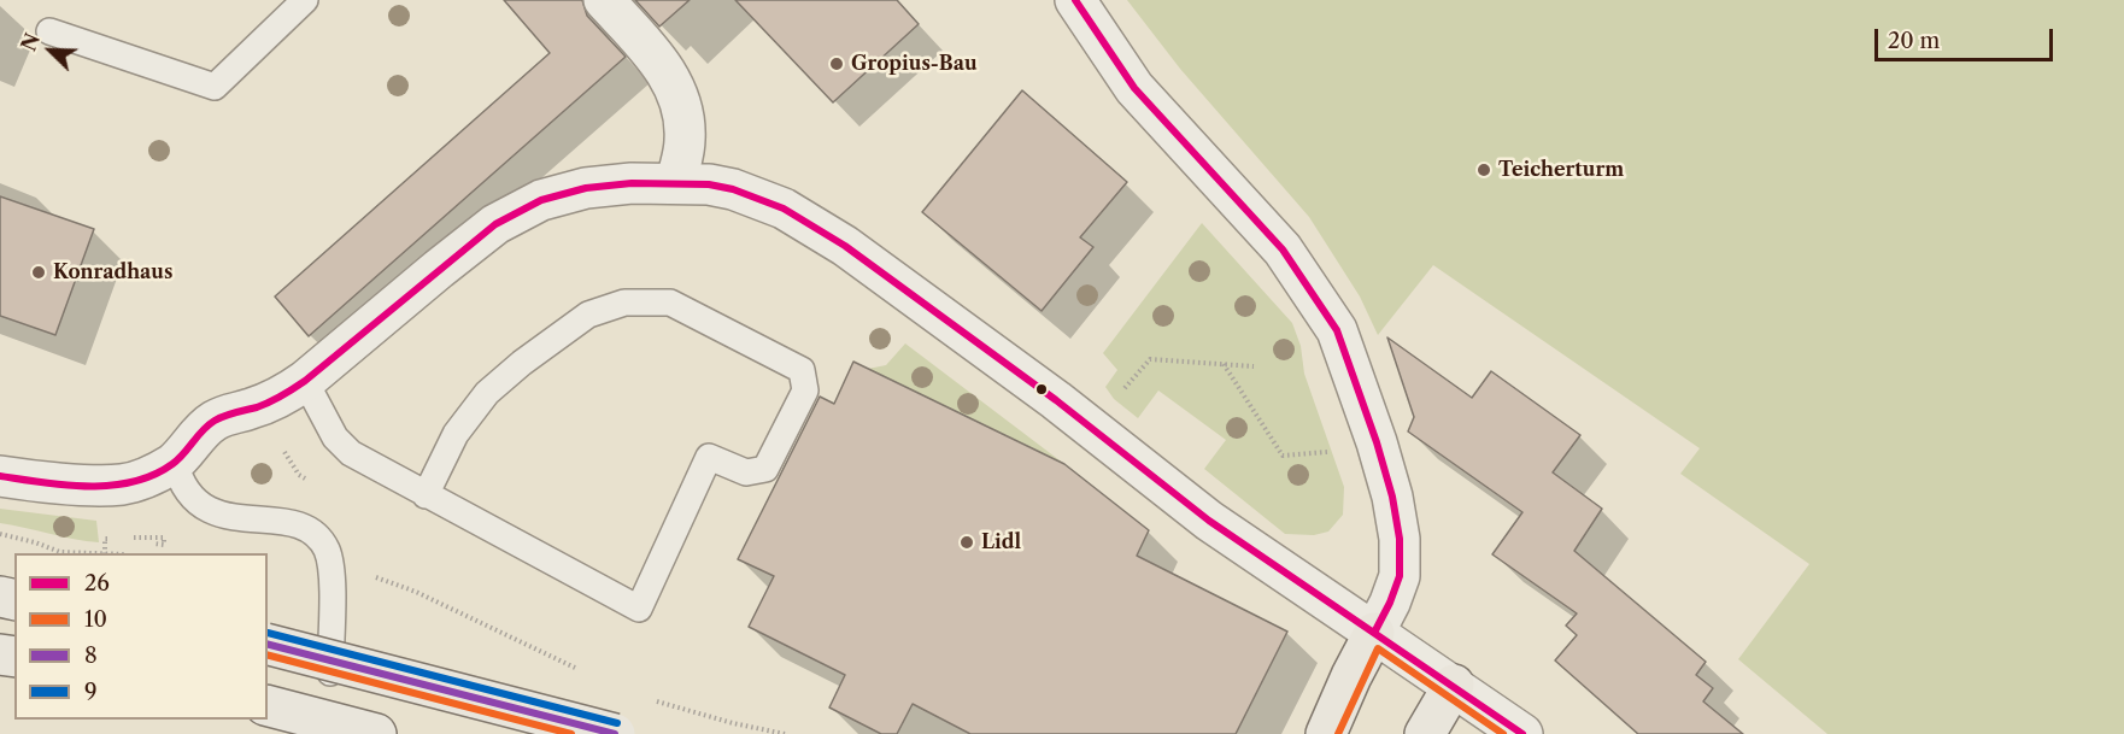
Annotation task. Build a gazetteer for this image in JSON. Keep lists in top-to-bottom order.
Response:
{
  "places": [
    "Gropius-Bau",
    "Teicherturm",
    "Konradhaus",
    "Lidl"
  ],
  "lines": [
    "transit line 26",
    "transit line 9",
    "transit line 8",
    "transit line 10"
  ],
  "legend": [
    "26",
    "10",
    "8",
    "9"
  ],
  "scale_bar": "20 m",
  "north": "top left"
}
